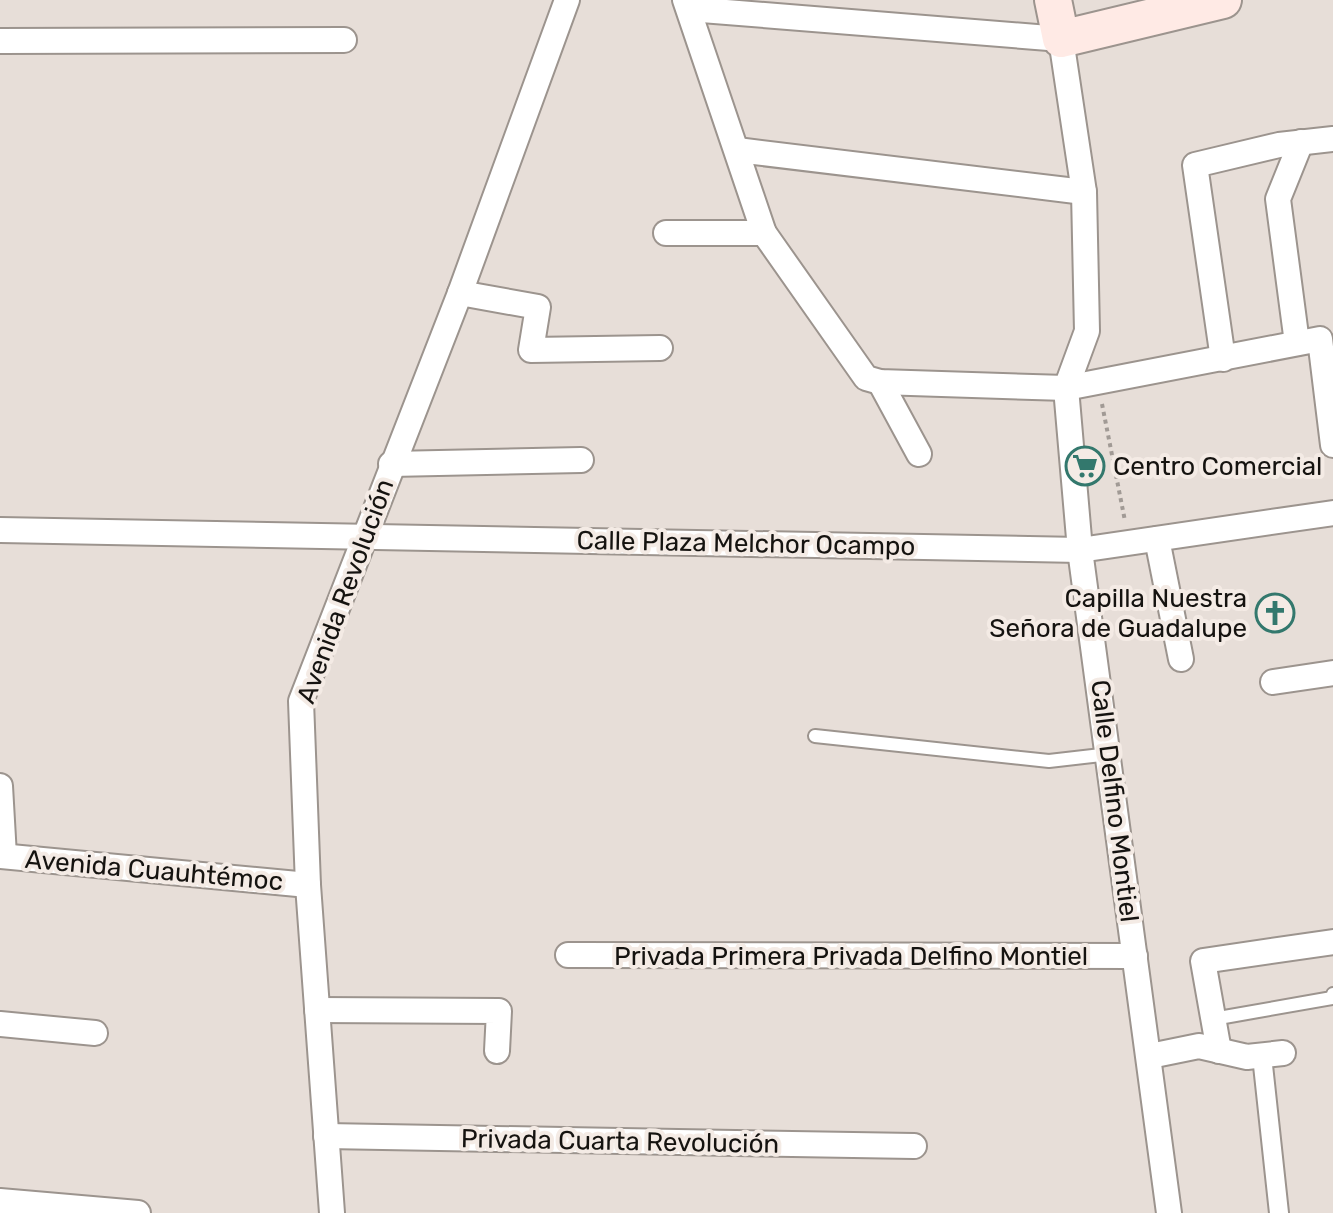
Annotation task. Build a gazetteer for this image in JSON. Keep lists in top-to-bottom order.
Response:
{
  "streets": {
    "main road": ["Calle Delfino Montiel"],
    "street": [
      "Calle Plaza Melchor Ocampo",
      "Avenida Revolución",
      "Avenida Cuauhtémoc",
      "Privada Primera Privada Delfino Montiel",
      "Privada Cuarta Revolución"
    ]
  },
  "crossings": [
    ["Calle Plaza Melchor Ocampo", "Avenida Revolución"],
    ["Calle Plaza Melchor Ocampo", "Calle Delfino Montiel"],
    ["Avenida Revolución", "Avenida Cuauhtémoc"],
    ["Avenida Revolución", "Privada Cuarta Revolución"],
    ["Calle Delfino Montiel", "Privada Primera Privada Delfino Montiel"]
  ],
  "places": {
    "supermarket": ["Centro Comercial"],
    "church": ["Capilla Nuestra Señora de Guadalupe"]
  }
}
